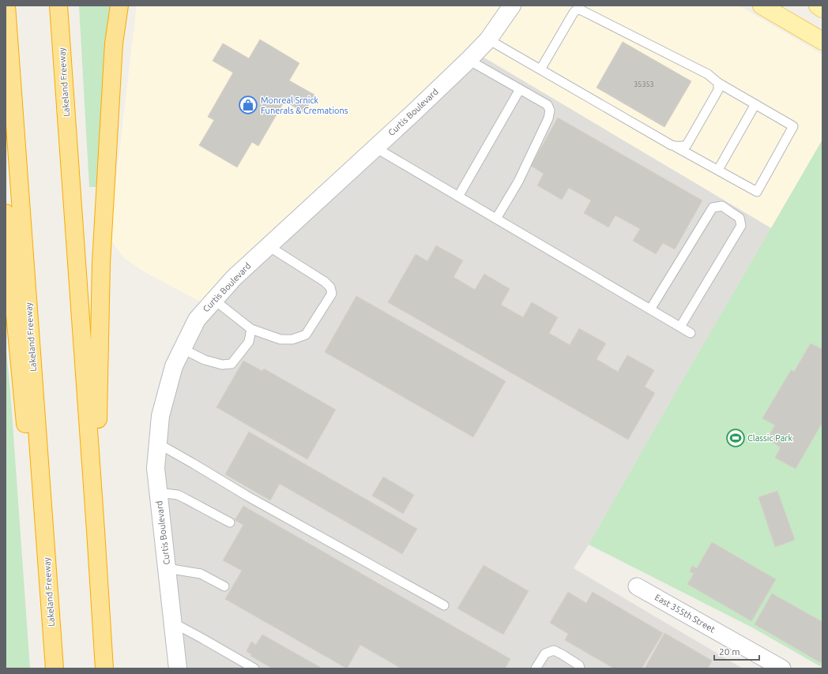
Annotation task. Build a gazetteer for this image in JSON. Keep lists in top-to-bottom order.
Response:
{
  "streets": {
    "highway": ["Lakeland Freeway"],
    "street": ["Curtis Boulevard", "East 355th Street"]
  },
  "places": {
    "shop": ["Monreal Srnick Funerals & Cremations"],
    "sports": ["Classic Park"]
  },
  "house_numbers": ["35353"],
  "scale_bar": "20 m"
}
